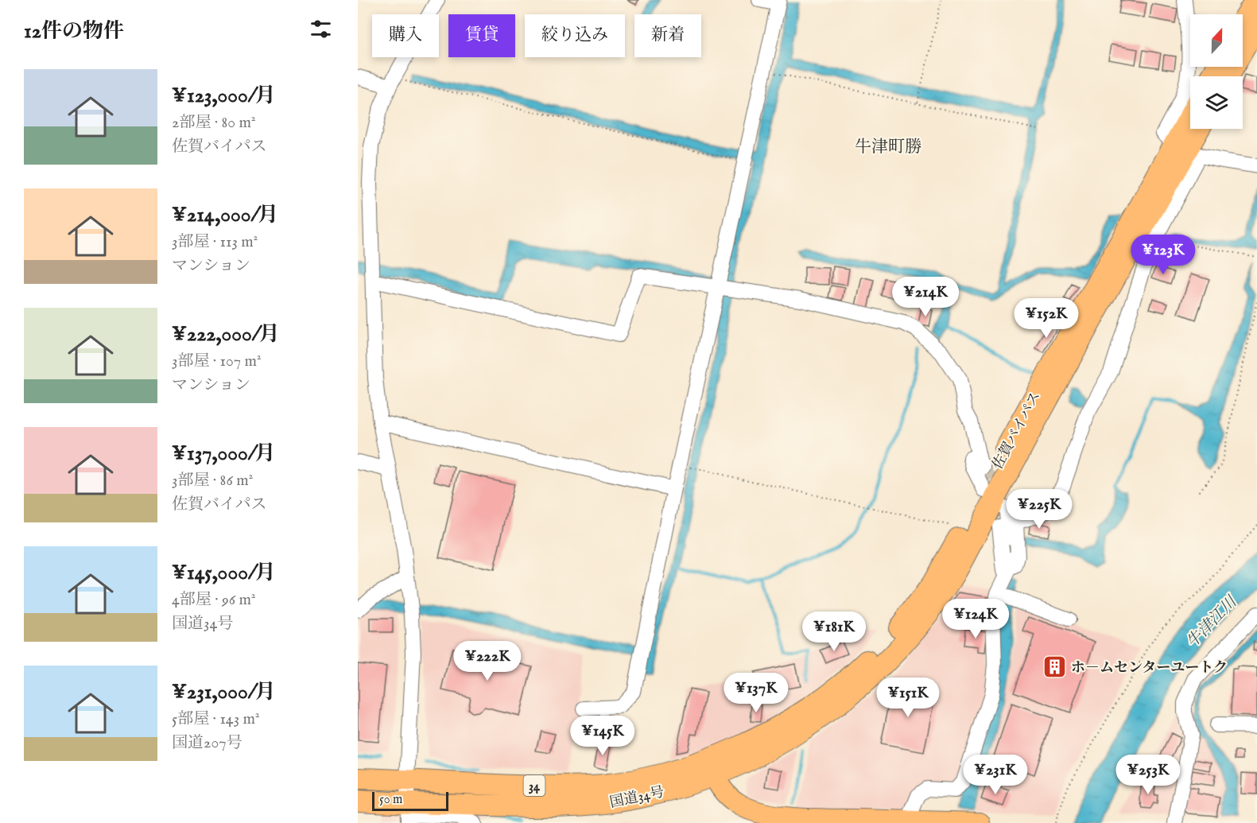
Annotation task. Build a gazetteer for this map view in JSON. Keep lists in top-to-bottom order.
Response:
{
  "streets": {
    "highway": ["佐賀バイパス", "34", "国道34号"]
  },
  "crossings": [
    ["佐賀バイパス", "国道34号"]
  ],
  "districts": ["牛津町勝"],
  "water": ["牛津江川"],
  "places": {
    "building": ["ホ－ムセンターユートク"]
  },
  "scale_bar": "50 m",
  "north": "top",
  "page": {
    "heading": "12件の物件",
    "chip": [
      "購入",
      "賃貸",
      "絞り込み",
      "新着"
    ],
    "list": [
      {
        "name": "¥123,000/月",
        "note": "2部屋 · 80 m² · 佐賀バイパス"
      },
      {
        "name": "¥214,000/月",
        "note": "3部屋 · 113 m² · マンション"
      },
      {
        "name": "¥222,000/月",
        "note": "3部屋 · 107 m² · マンション"
      },
      {
        "name": "¥137,000/月",
        "note": "3部屋 · 86 m² · 佐賀バイパス"
      },
      {
        "name": "¥145,000/月",
        "note": "4部屋 · 96 m² · 国道34号"
      },
      {
        "name": "¥231,000/月",
        "note": "5部屋 · 143 m² · 国道207号"
      }
    ],
    "price": [
      "¥123K",
      "¥214K",
      "¥152K",
      "¥225K",
      "¥124K",
      "¥181K",
      "¥222K",
      "¥137K",
      "¥151K",
      "¥145K",
      "¥231K",
      "¥253K"
    ],
    "scale": "50 m"
  }
}
